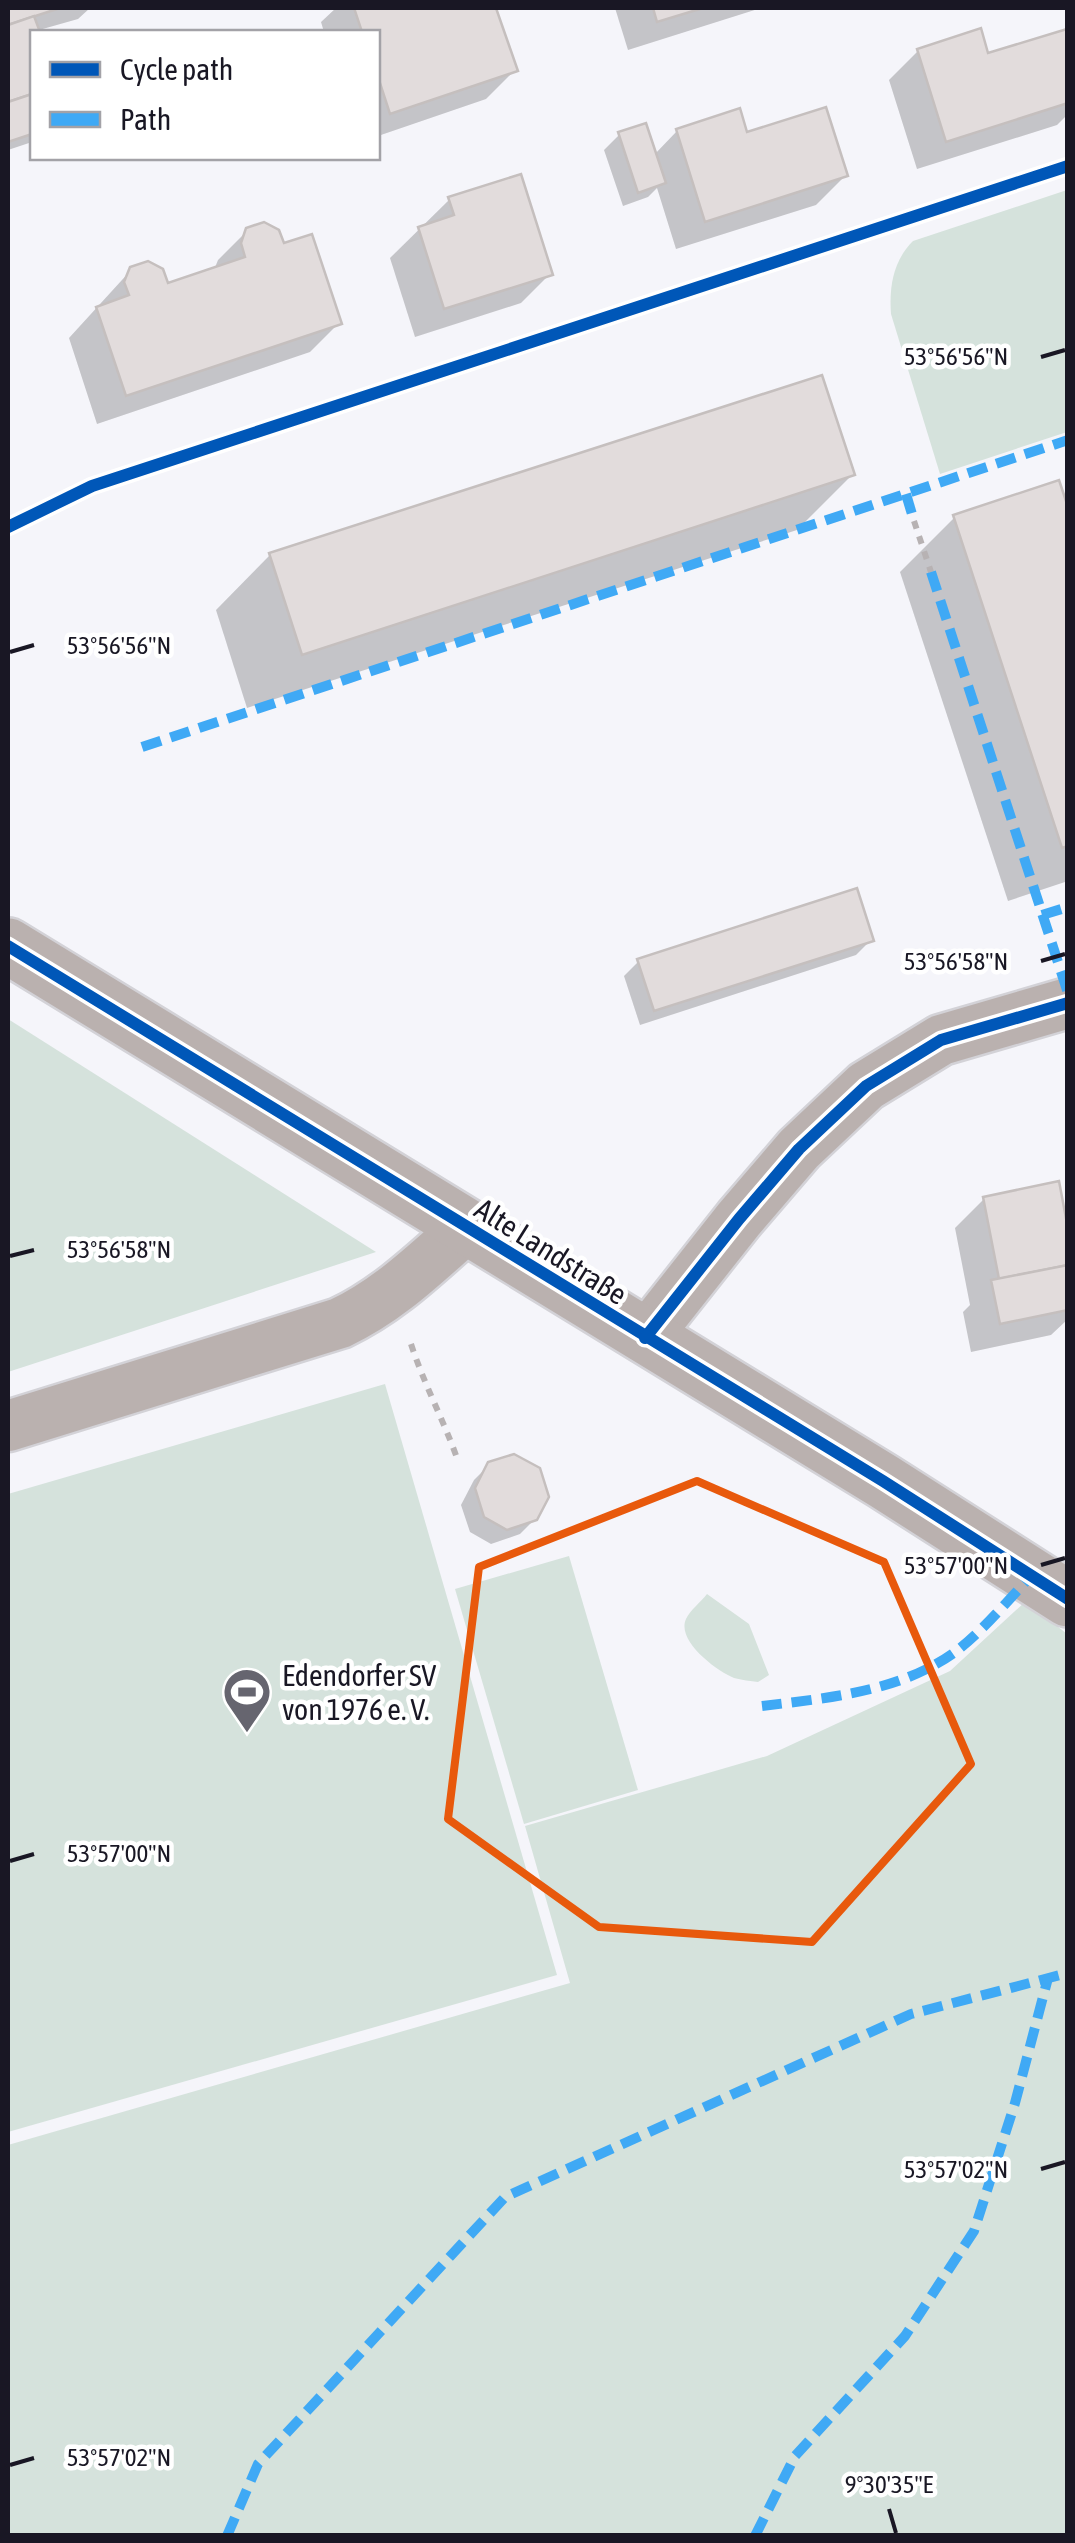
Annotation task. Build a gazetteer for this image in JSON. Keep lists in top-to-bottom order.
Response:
{
  "streets": {
    "street": ["Alte Landstraße"]
  },
  "places": {
    "sports": ["Edendorfer SV von 1976 e. V."]
  },
  "legend": ["Cycle path", "Path"],
  "coordinates": [
    "53°56'56\"N",
    "53°56'58\"N",
    "53°57'00\"N",
    "53°57'02\"N",
    "9°30'35\"E"
  ]
}
